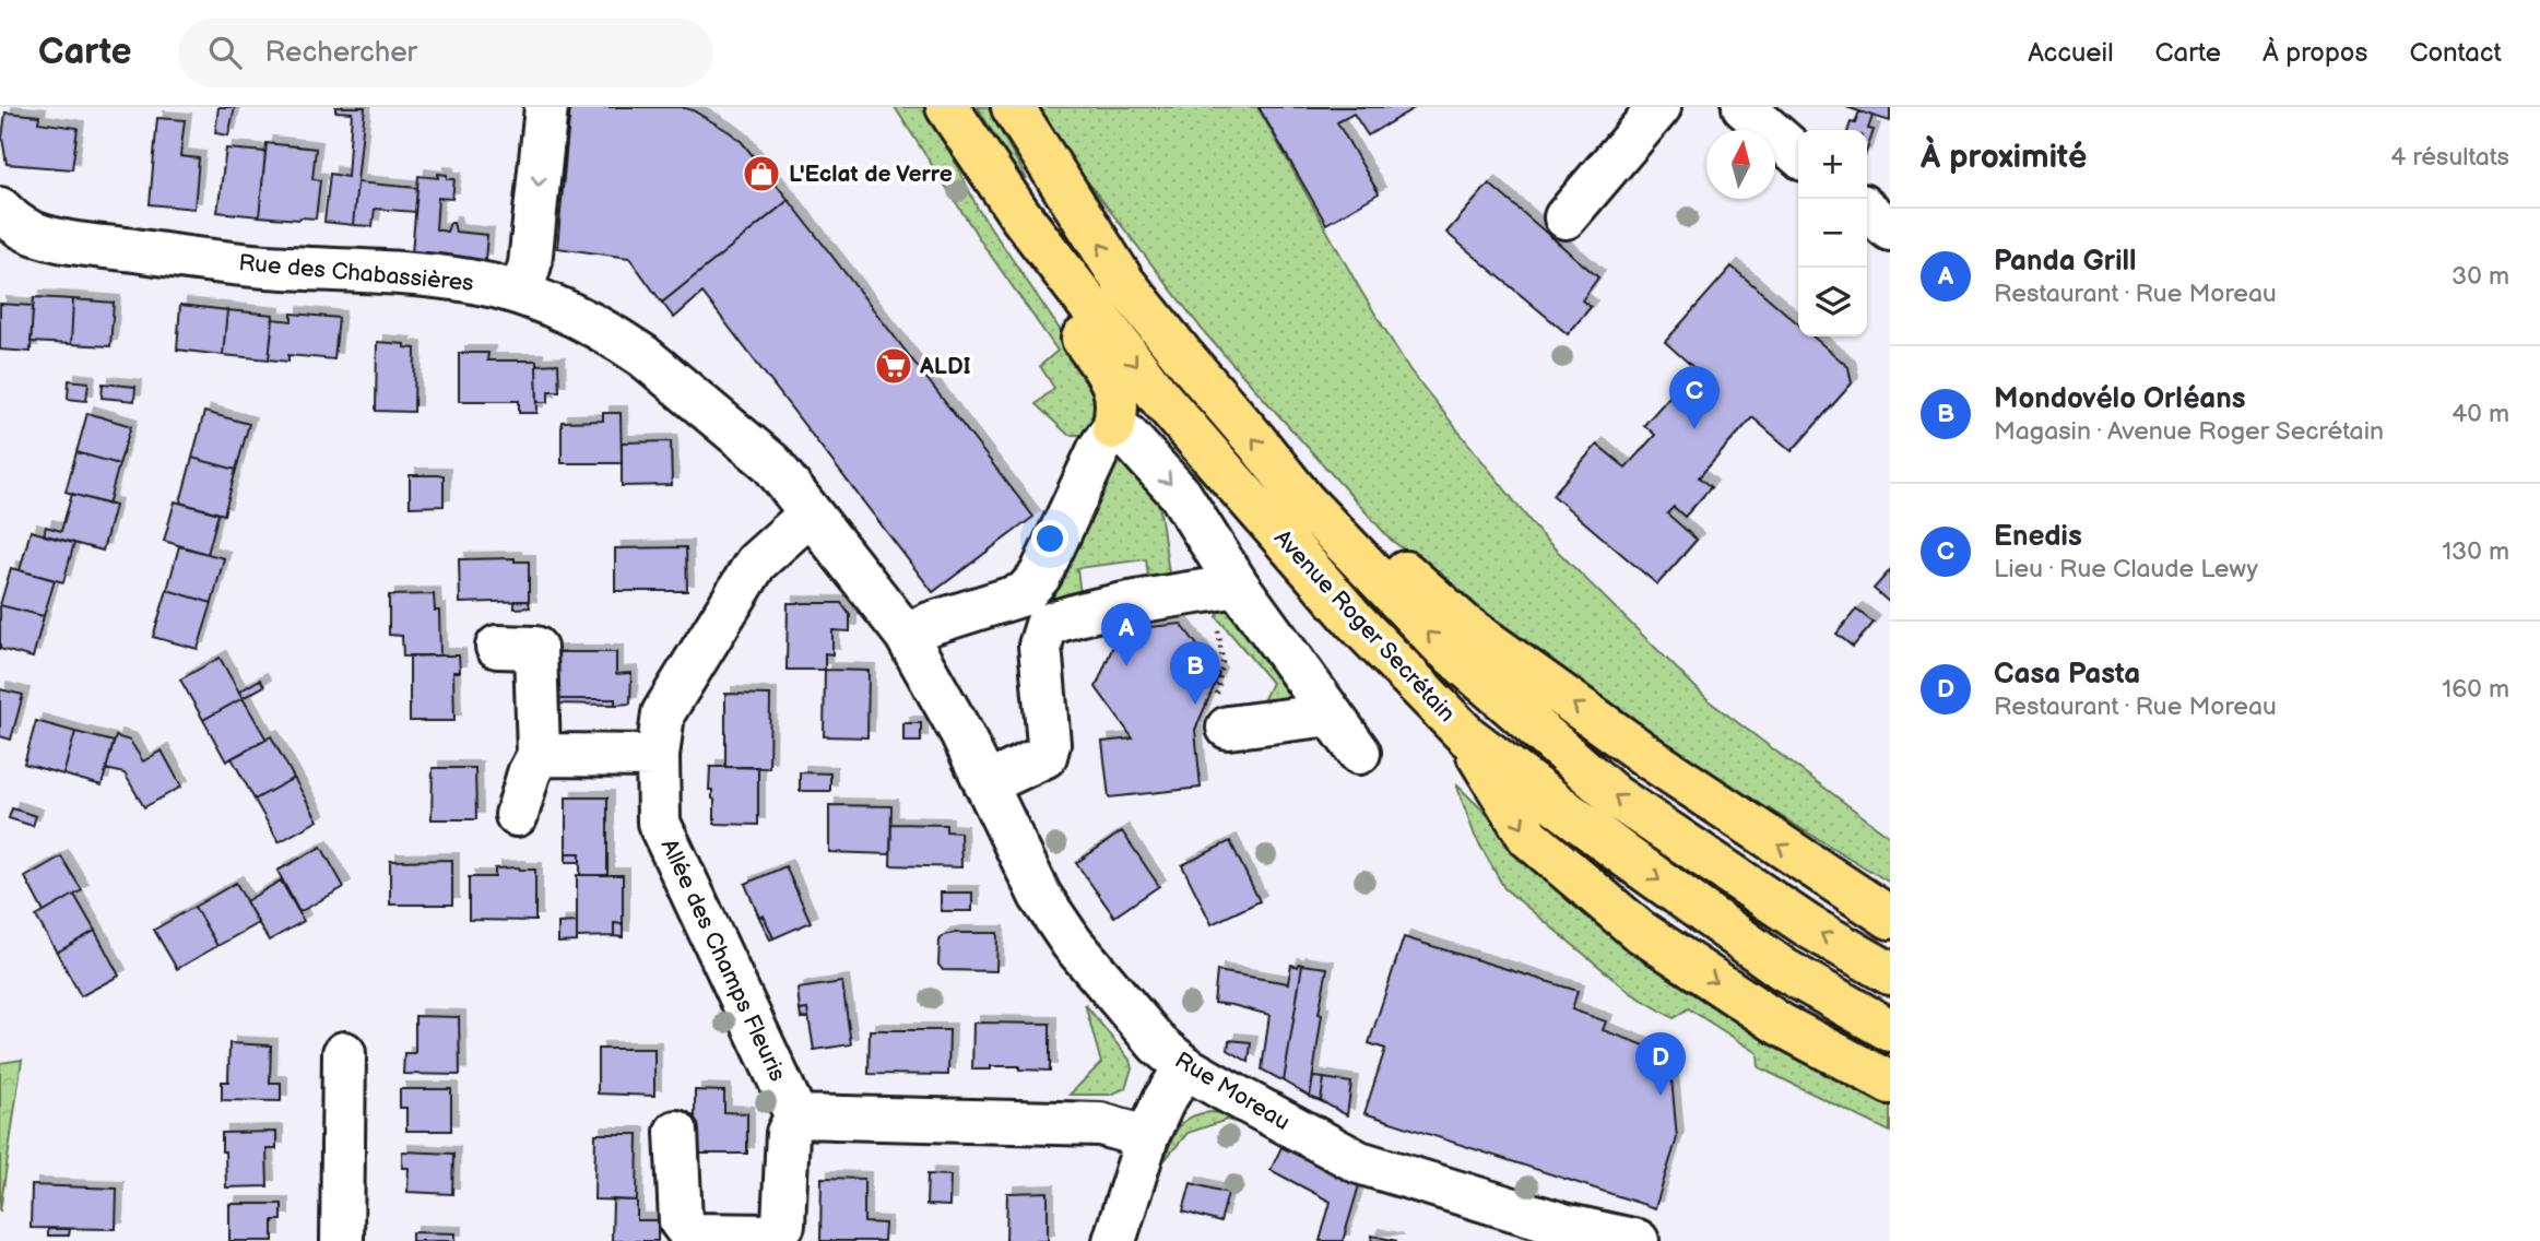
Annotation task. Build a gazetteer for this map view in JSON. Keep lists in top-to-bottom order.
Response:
{
  "streets": {
    "main road": ["Avenue Roger Secrétain"],
    "street": ["Rue des Chabassières", "Allée des Champs Fleuris", "Rue Moreau"]
  },
  "crossings": [
    ["Rue des Chabassières", "Allée des Champs Fleuris"],
    ["Rue des Chabassières", "Rue Moreau"]
  ],
  "places": {
    "shop": ["L'Eclat de Verre"],
    "supermarket": ["ALDI"]
  },
  "north": "top",
  "page": {
    "header": "Carte",
    "search": "Rechercher",
    "nav": [
      "Accueil",
      "Carte",
      "À propos",
      "Contact"
    ],
    "heading": ["À proximité", "4 résultats"],
    "map_buttons": ["+", "−"],
    "list": [
      {
        "mark": "A",
        "name": "Panda Grill",
        "note": "Restaurant · Rue Moreau",
        "value": "30 m"
      },
      {
        "mark": "B",
        "name": "Mondovélo Orléans",
        "note": "Magasin · Avenue Roger Secrétain",
        "value": "40 m"
      },
      {
        "mark": "C",
        "name": "Enedis",
        "note": "Lieu · Rue Claude Lewy",
        "value": "130 m"
      },
      {
        "mark": "D",
        "name": "Casa Pasta",
        "note": "Restaurant · Rue Moreau",
        "value": "160 m"
      }
    ],
    "pins": [
      "C",
      "A",
      "B",
      "D"
    ]
  }
}
